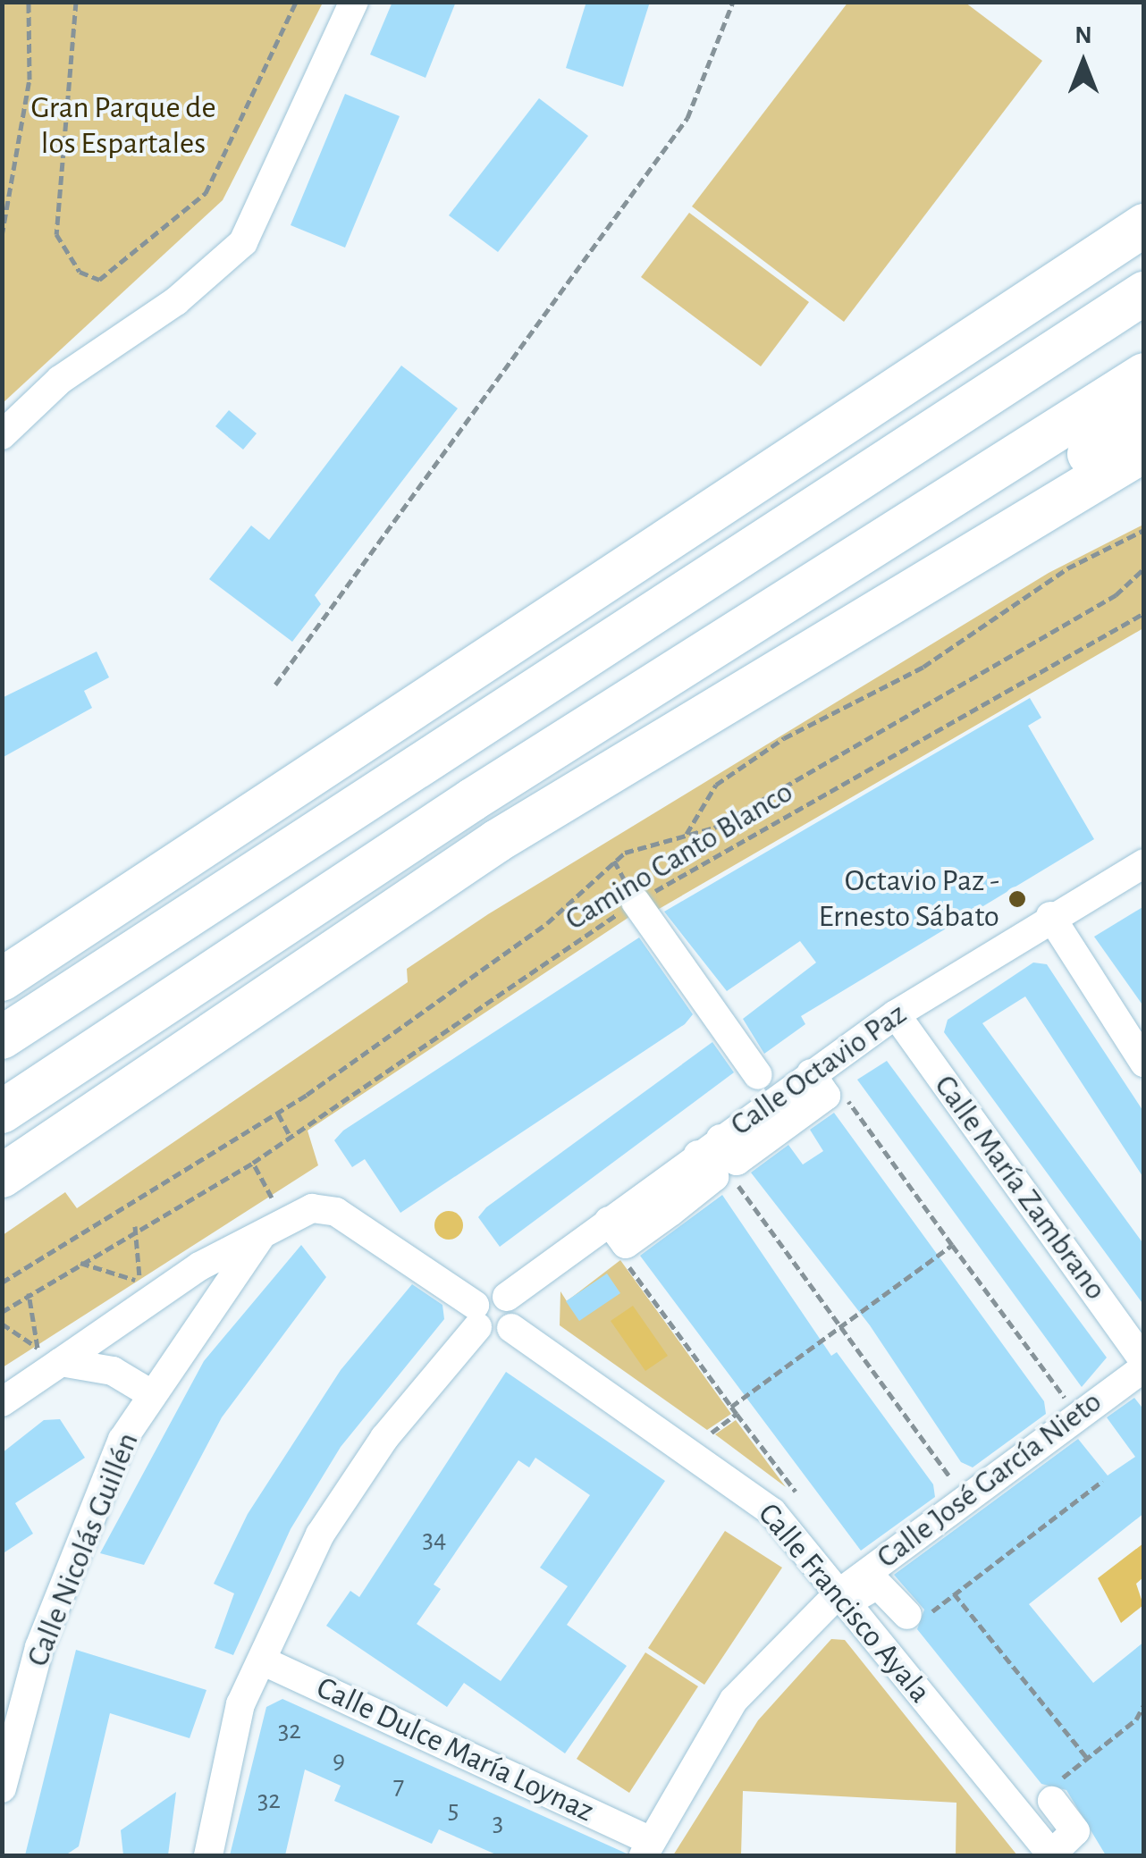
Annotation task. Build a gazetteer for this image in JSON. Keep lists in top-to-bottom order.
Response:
{
  "streets": {
    "street": [
      "Calle Octavio Paz",
      "Calle María Zambrano",
      "Calle José García Nieto",
      "Calle Nicolás Guillén",
      "Calle Francisco Ayala",
      "Calle Dulce María Loynaz"
    ],
    "path": ["Camino Canto Blanco"]
  },
  "crossings": [
    ["Calle Octavio Paz", "Calle María Zambrano"],
    ["Calle Octavio Paz", "Calle Francisco Ayala"],
    ["Calle María Zambrano", "Calle José García Nieto"],
    ["Calle José García Nieto", "Calle Francisco Ayala"],
    ["Calle José García Nieto", "Calle Dulce María Loynaz"]
  ],
  "parks": ["Gran Parque de los Espartales"],
  "places": ["Octavio Paz - Ernesto Sábato"],
  "house_numbers": [
    "34",
    "32",
    "9",
    "7",
    "32",
    "5",
    "3"
  ],
  "north": "top"
}
